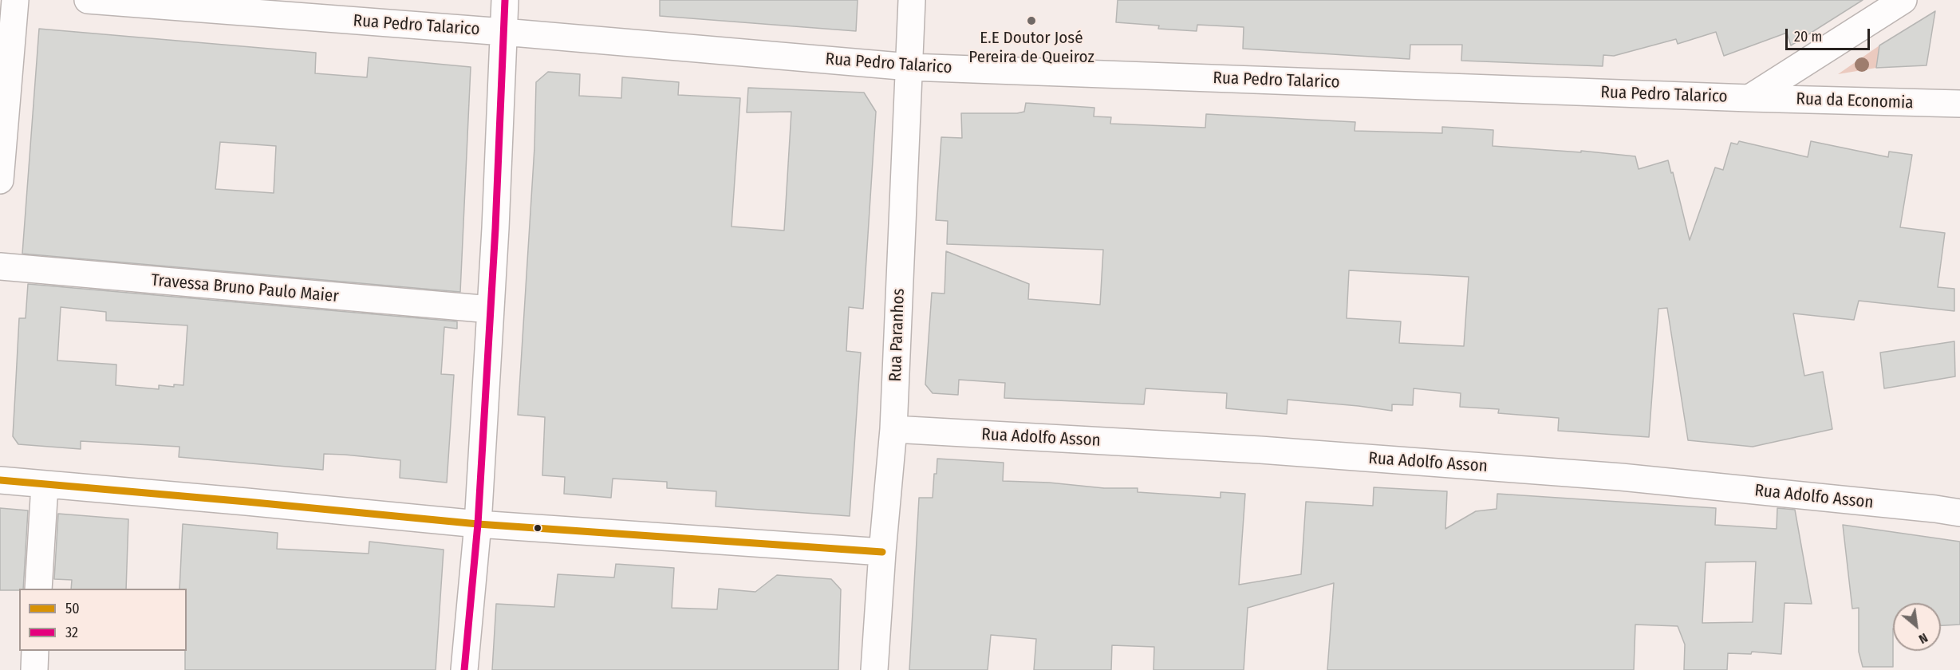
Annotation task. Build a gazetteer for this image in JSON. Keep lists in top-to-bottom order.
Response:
{
  "streets": {
    "street": [
      "Rua Pedro Talarico",
      "Rua da Economia",
      "Travessa Bruno Paulo Maier",
      "Rua Paranhos",
      "Rua Adolfo Asson"
    ]
  },
  "crossings": [
    ["Rua Pedro Talarico", "Rua da Economia"],
    ["Rua Pedro Talarico", "Rua Paranhos"],
    ["Rua Paranhos", "Rua Adolfo Asson"]
  ],
  "places": ["E.E Doutor José Pereira de Queiroz"],
  "lines": ["transit line 32", "transit line 50"],
  "legend": ["50", "32"],
  "scale_bar": "20 m",
  "north": "bottom right"
}
